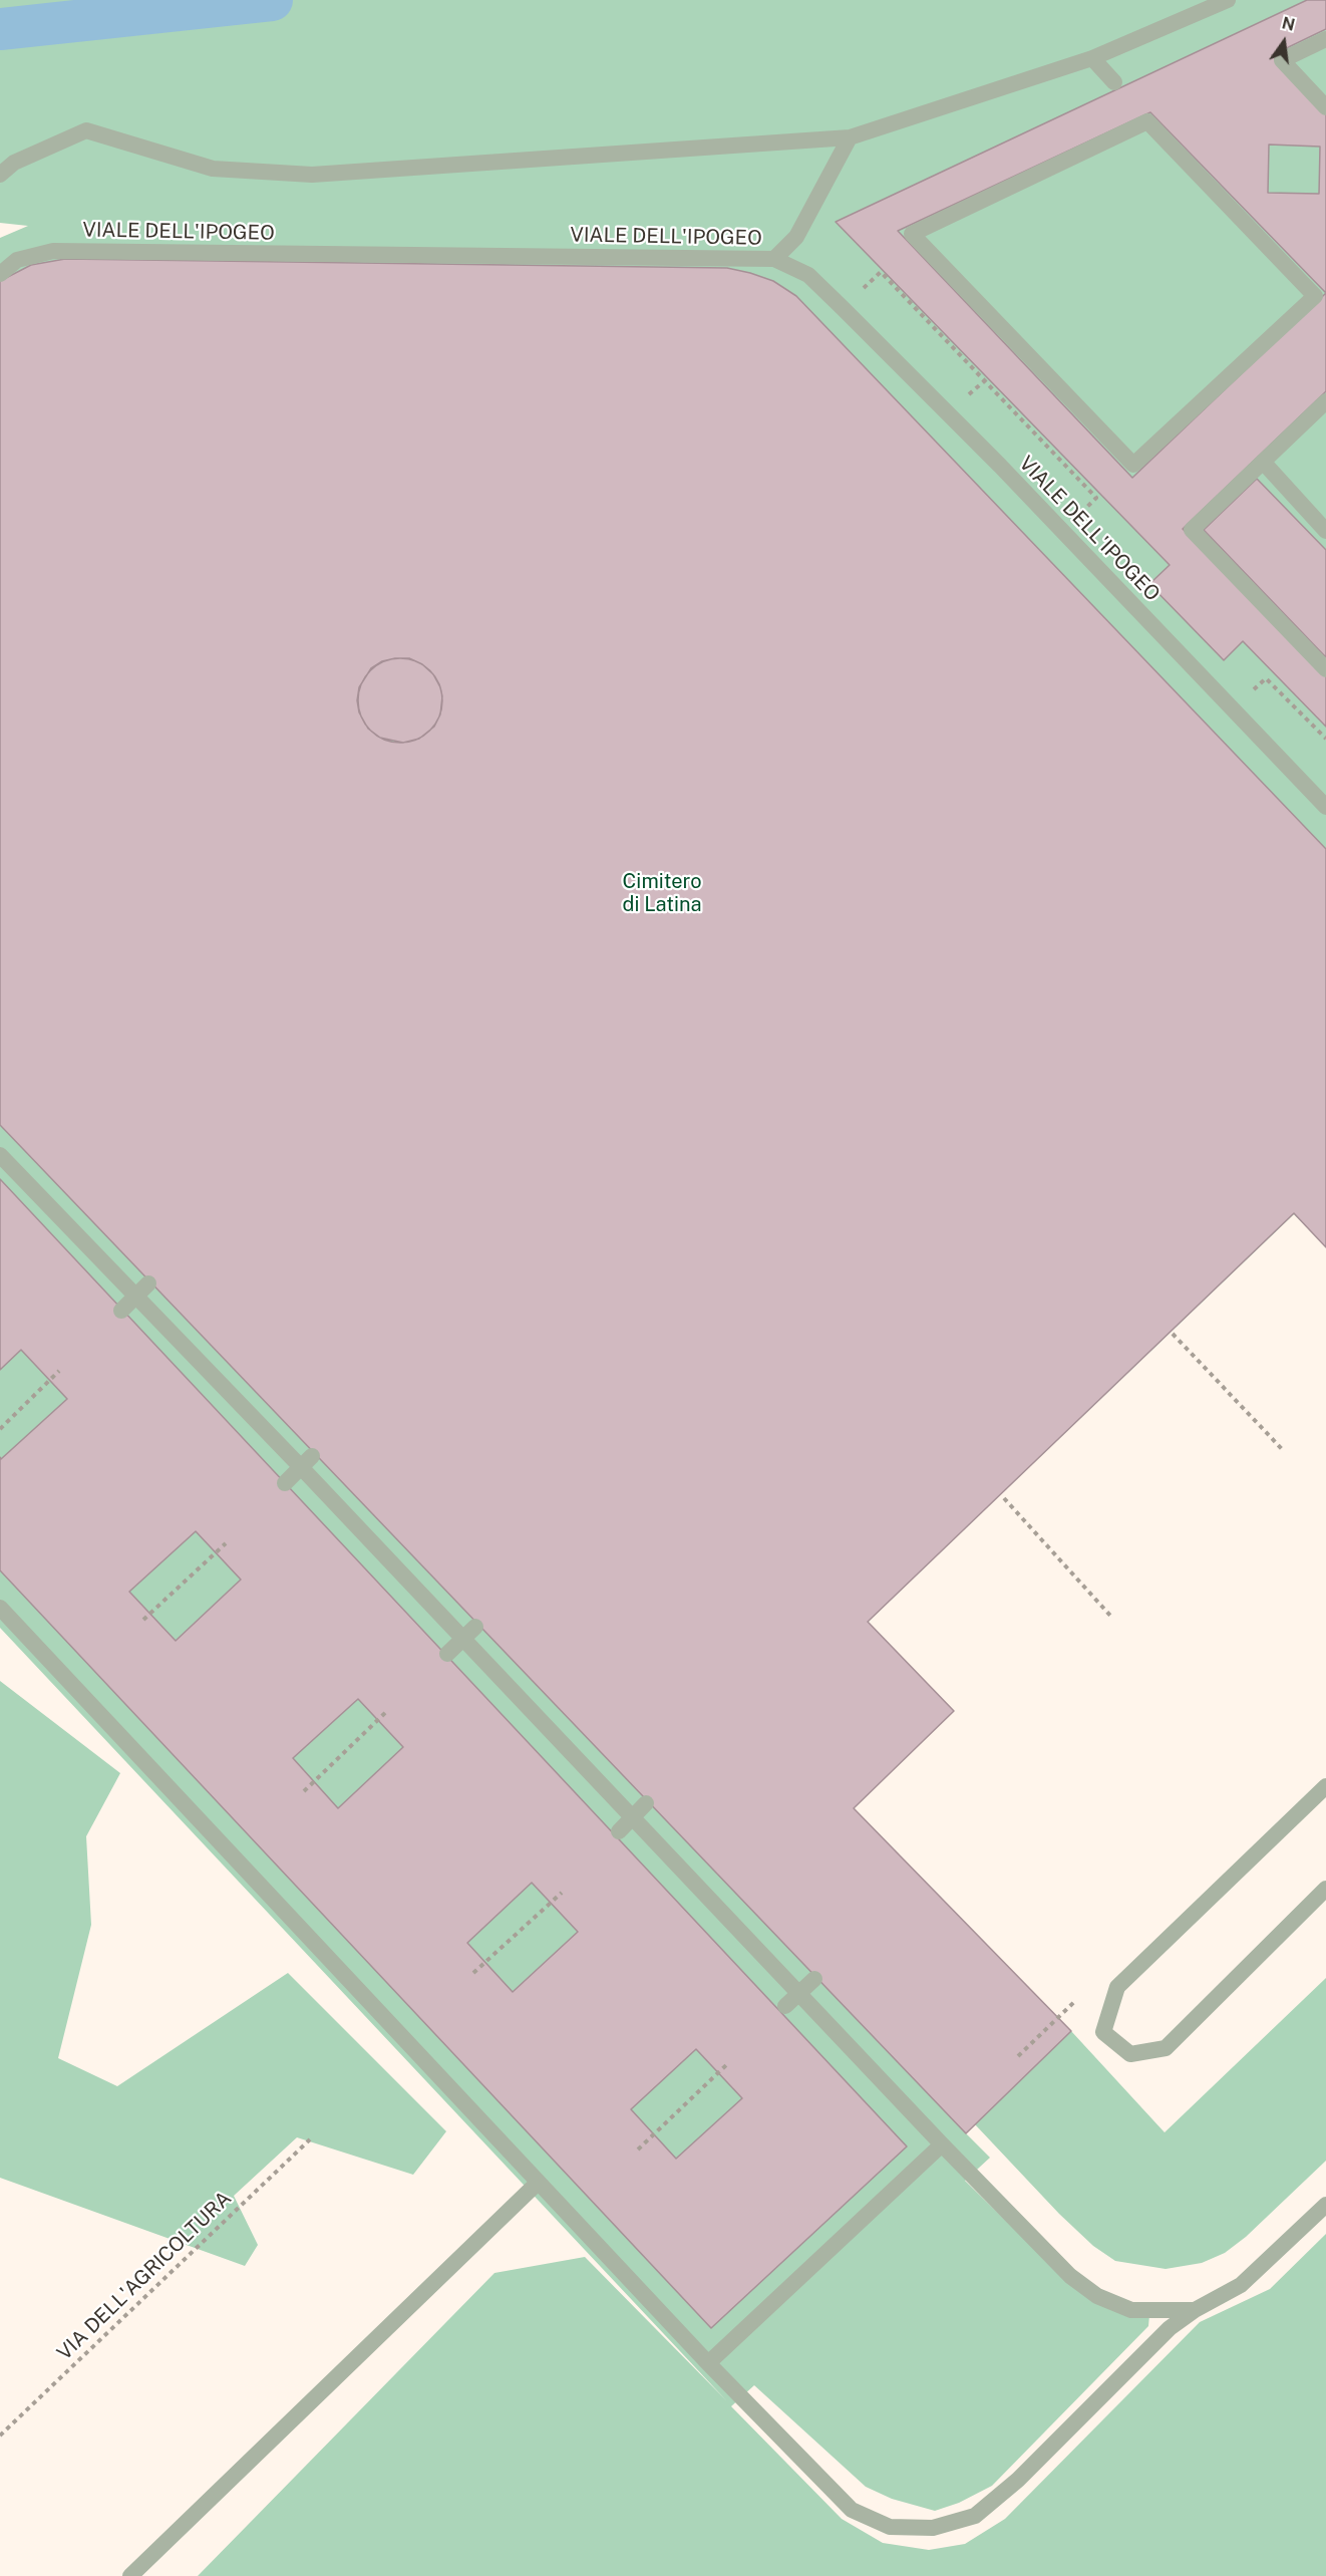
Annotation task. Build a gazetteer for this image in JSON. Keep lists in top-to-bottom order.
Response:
{
  "streets": {
    "lane": ["VIALE DELL'IPOGEO"],
    "path": ["VIA DELL'AGRICOLTURA"]
  },
  "parks": ["Cimitero di Latina"],
  "north": "top"
}
